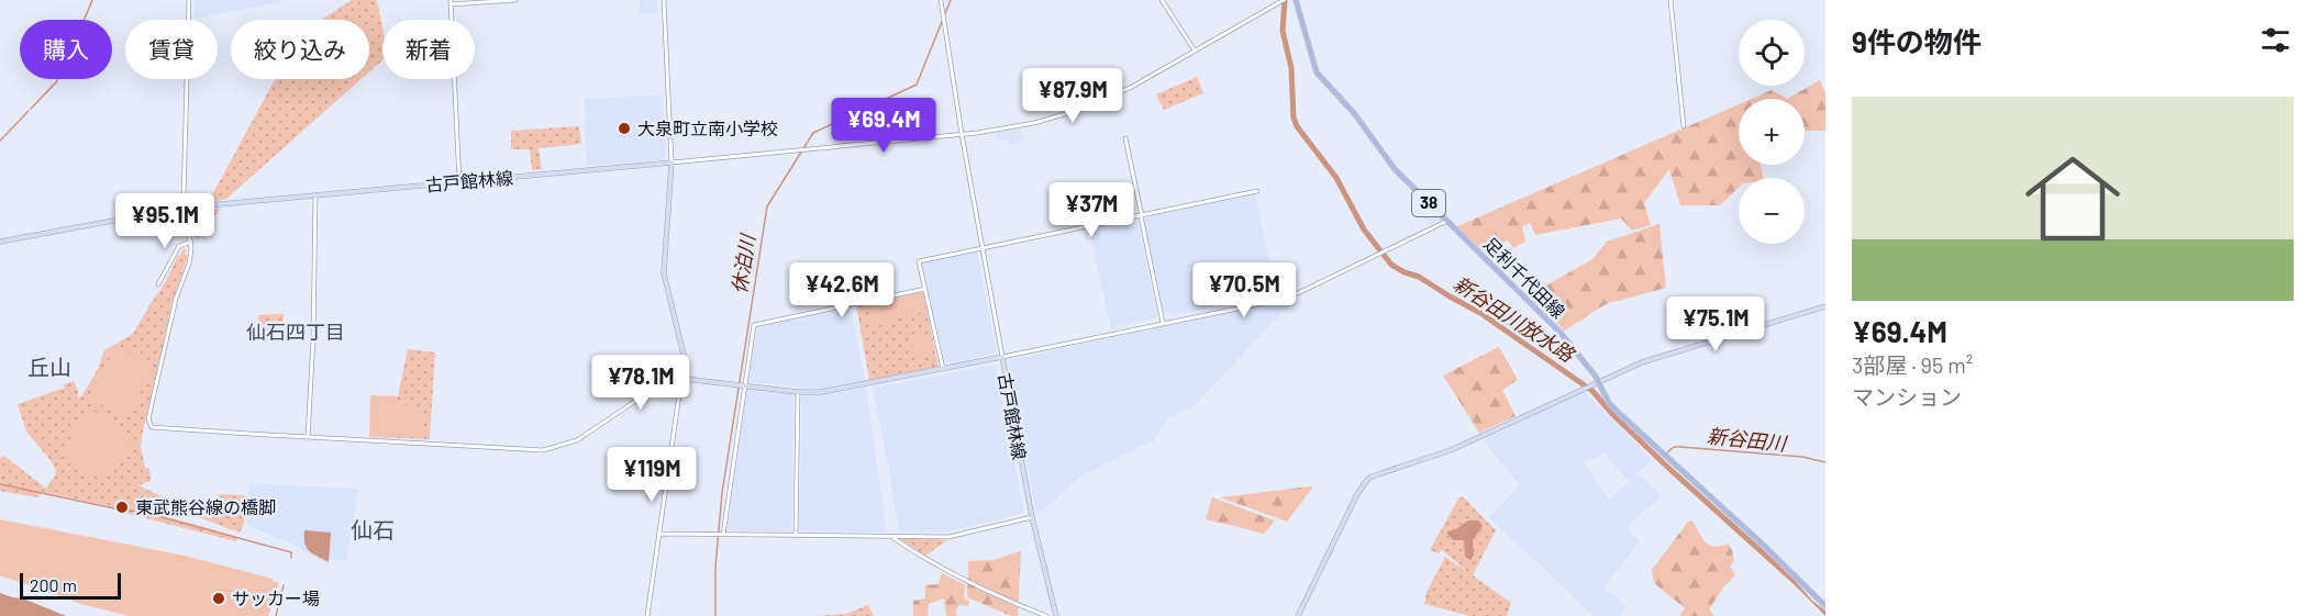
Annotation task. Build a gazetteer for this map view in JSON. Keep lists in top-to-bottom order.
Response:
{
  "streets": {
    "main road": ["古戸館林線", "38", "足利千代田線"]
  },
  "districts": ["仙石四丁目", "丘山", "仙石"],
  "water": ["休泊川", "新谷田川放水路", "新谷田川"],
  "places": ["大泉町立南小学校", "東武熊谷線の橋脚", "サッカー場"],
  "scale_bar": "200 m",
  "page": {
    "heading": "9件の物件",
    "map_buttons": ["+", "−"],
    "chip": [
      "購入",
      "賃貸",
      "絞り込み",
      "新着"
    ],
    "price": [
      "¥87.9M",
      "¥69.4M",
      "¥37M",
      "¥95.1M",
      "¥42.6M",
      "¥70.5M",
      "¥75.1M",
      "¥78.1M",
      "¥119M"
    ],
    "list": [
      {
        "name": "¥69.4M",
        "note": "3部屋 · 95 m² · マンション"
      }
    ],
    "scale": "200 m"
  }
}
